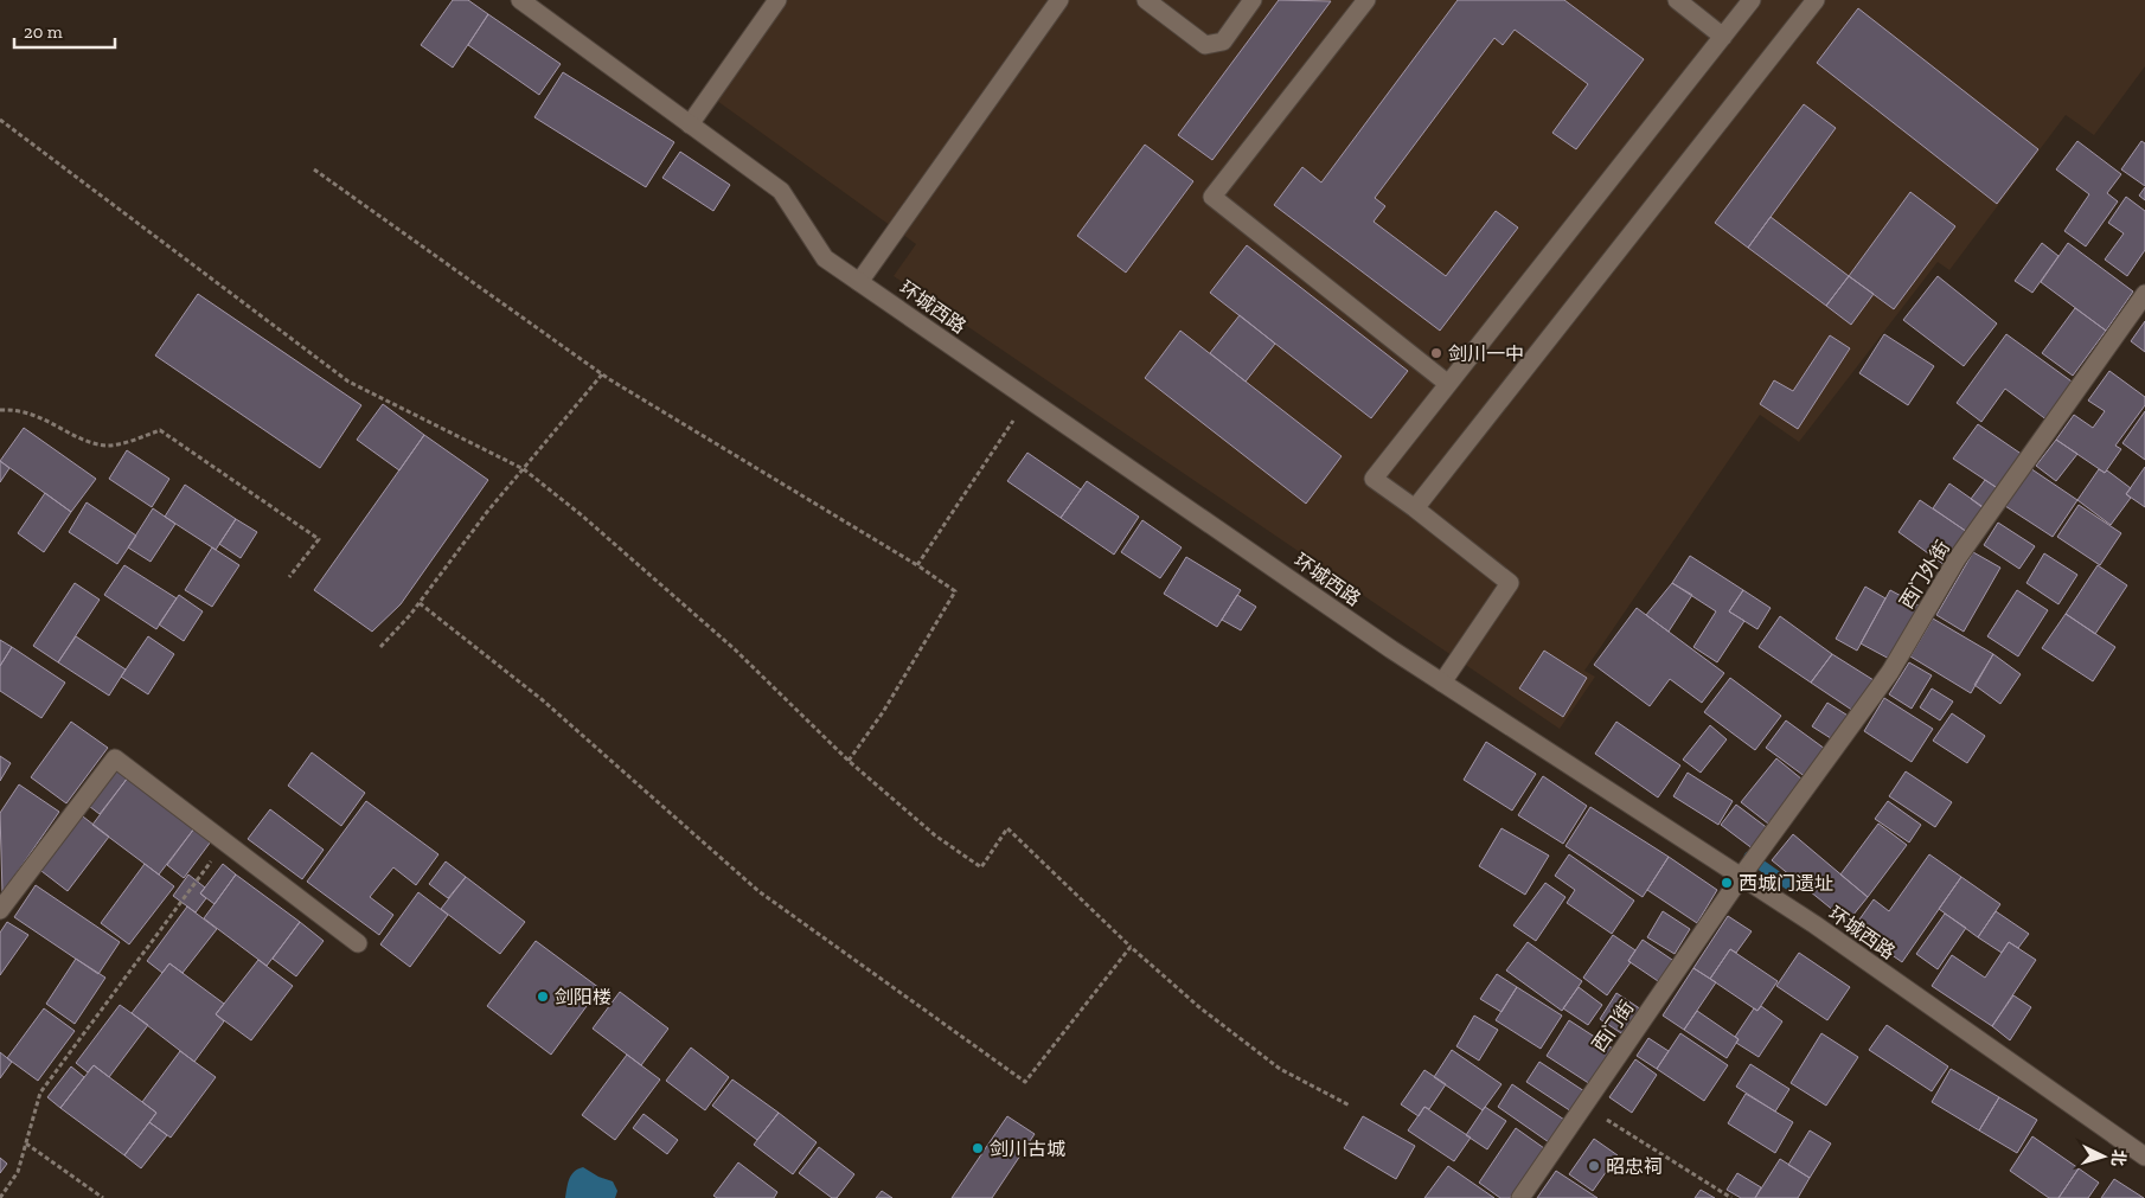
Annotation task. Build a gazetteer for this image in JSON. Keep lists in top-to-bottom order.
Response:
{
  "streets": {
    "street": ["环城西路", "西门外街", "西门街"]
  },
  "crossings": [
    ["环城西路", "西门外街"],
    ["环城西路", "西门街"],
    ["西门外街", "西门街"]
  ],
  "places": [
    "剑川一中",
    "西城门遗址",
    "剑阳楼",
    "剑川古城",
    "昭忠祠"
  ],
  "scale_bar": "20 m",
  "north": "right"
}
